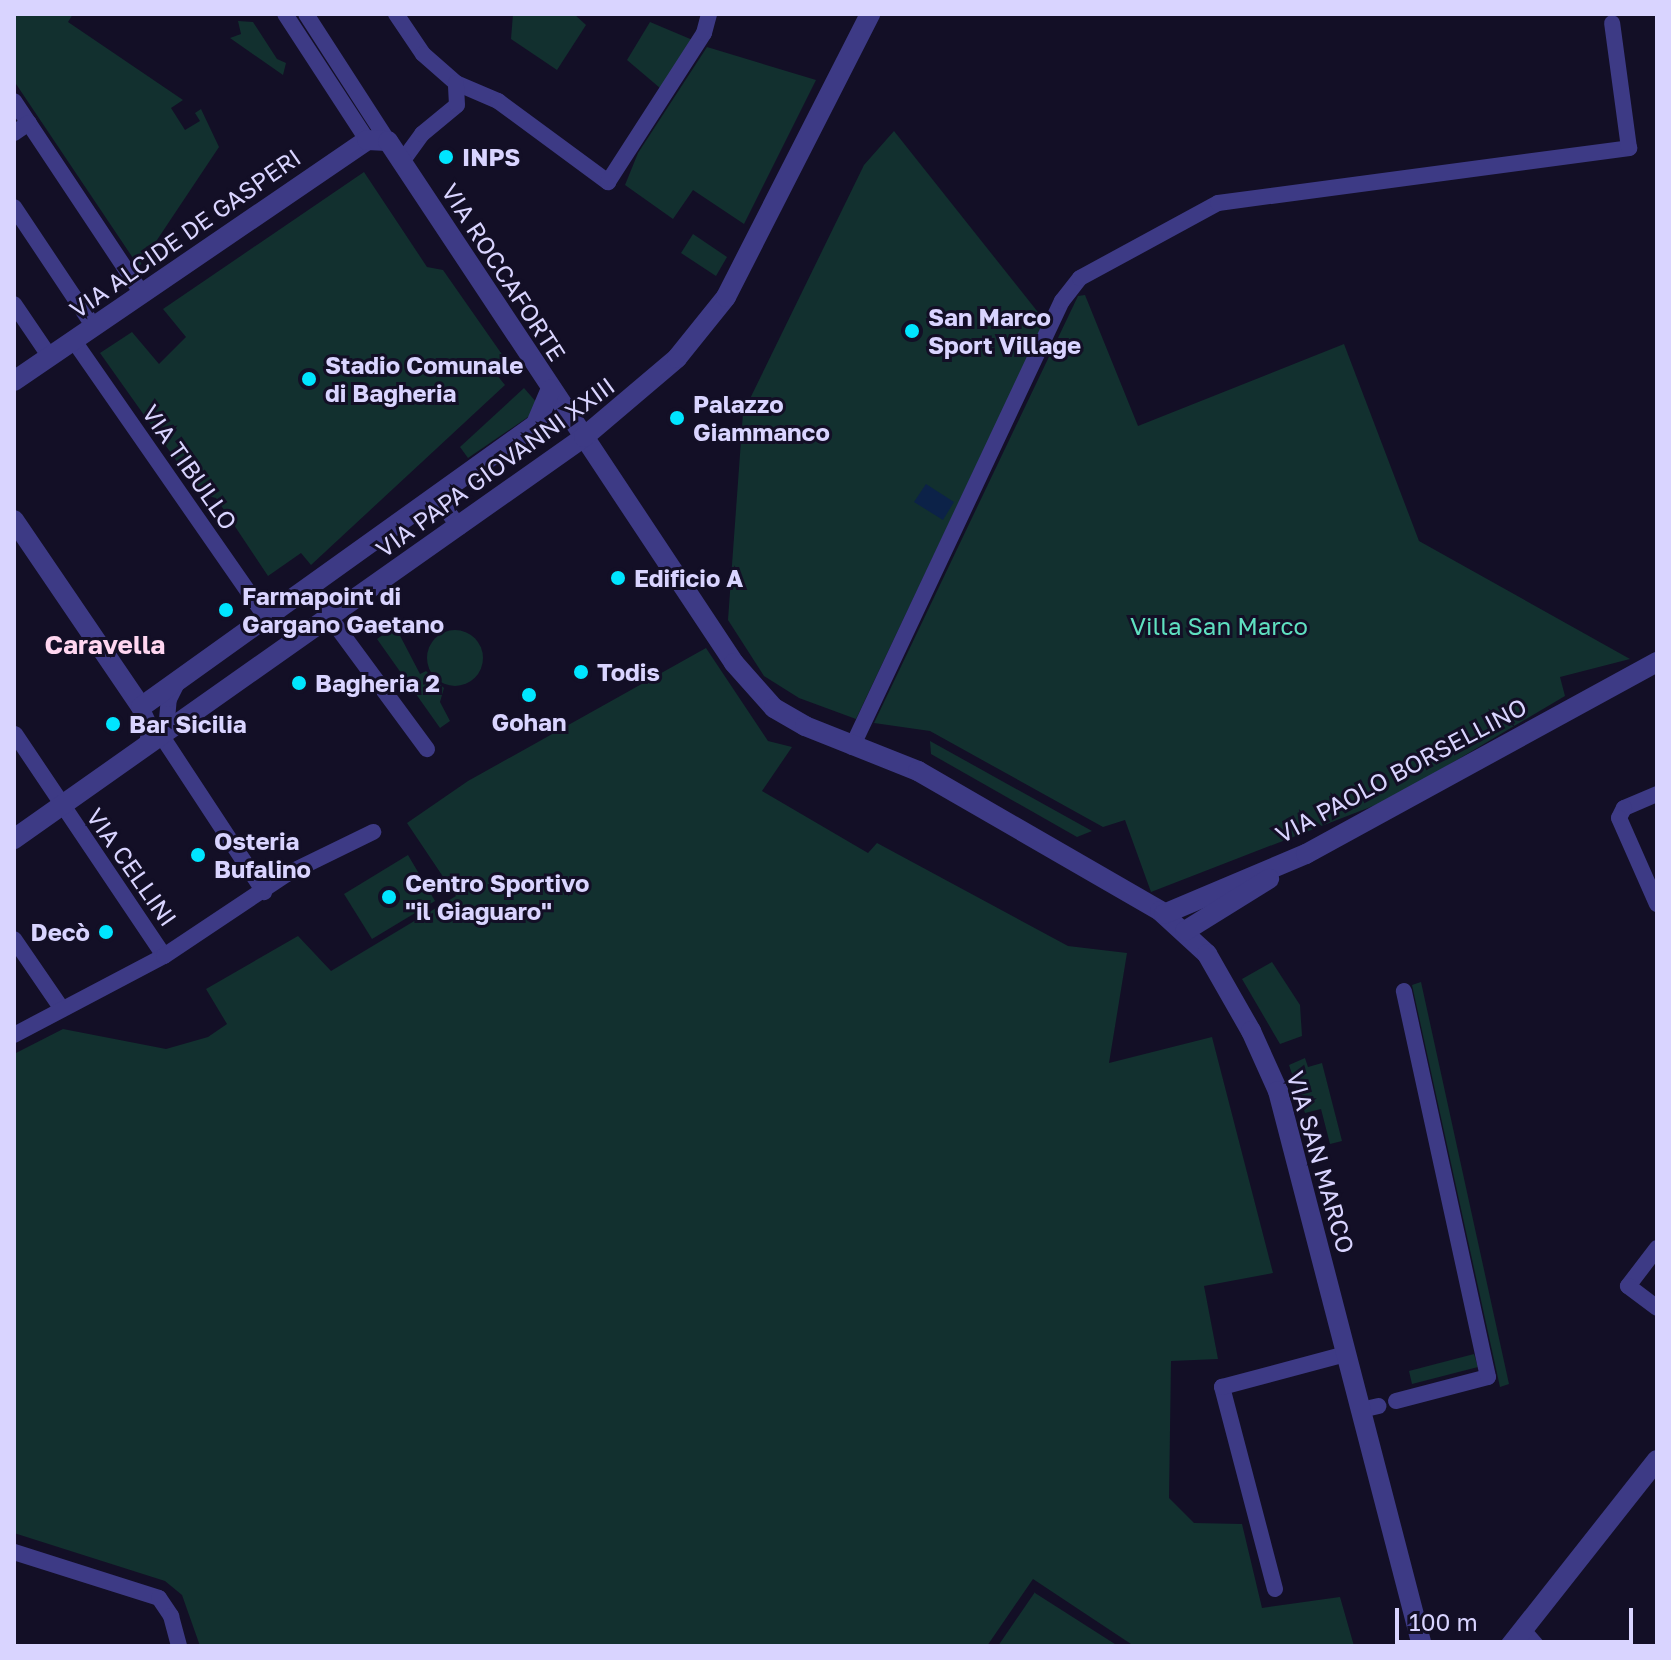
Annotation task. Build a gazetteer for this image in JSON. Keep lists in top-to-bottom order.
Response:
{
  "streets": {
    "street": [
      "VIA ALCIDE DE GASPERI",
      "VIA ROCCAFORTE",
      "VIA TIBULLO",
      "VIA PAPA GIOVANNI XXIII",
      "VIA PAOLO BORSELLINO",
      "VIA CELLINI",
      "VIA SAN MARCO"
    ]
  },
  "crossings": [
    ["VIA ALCIDE DE GASPERI", "VIA TIBULLO"],
    ["VIA ROCCAFORTE", "VIA PAPA GIOVANNI XXIII"],
    ["VIA ROCCAFORTE", "VIA SAN MARCO"],
    ["VIA TIBULLO", "VIA PAPA GIOVANNI XXIII"],
    ["VIA PAPA GIOVANNI XXIII", "VIA CELLINI"],
    ["VIA PAOLO BORSELLINO", "VIA SAN MARCO"]
  ],
  "districts": ["Caravella"],
  "parks": ["Villa San Marco"],
  "places": [
    "INPS",
    "San Marco Sport Village",
    "Stadio Comunale di Bagheria",
    "Palazzo Giammanco",
    "Edificio A",
    "Farmapoint di Gargano Gaetano",
    "Todis",
    "Bagheria 2",
    "Gohan",
    "Bar Sicilia",
    "Osteria Bufalino",
    "Centro Sportivo \"il Giaguaro\"",
    "Decò"
  ],
  "scale_bar": "100 m"
}
